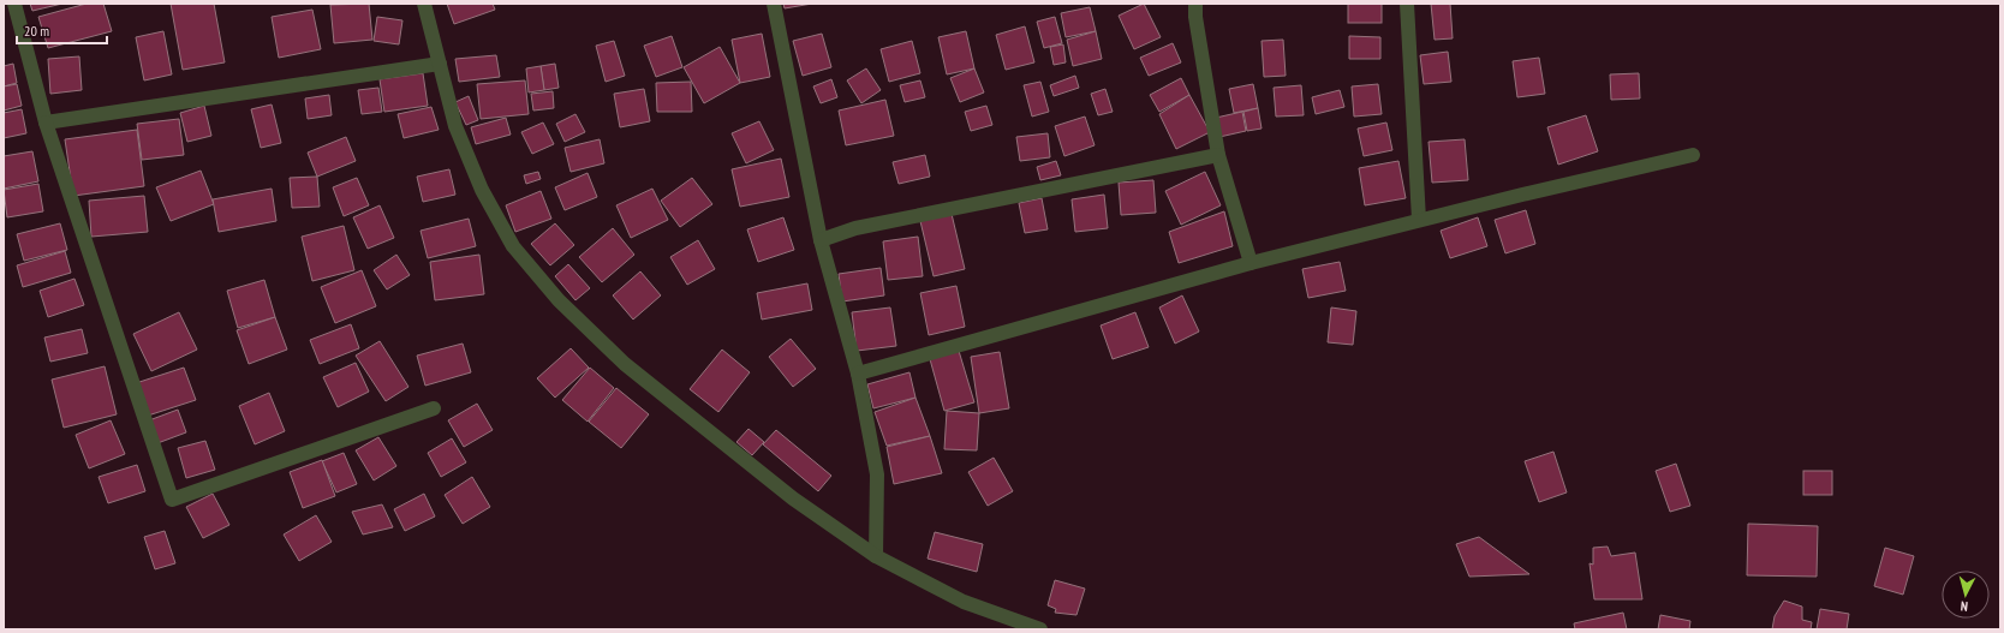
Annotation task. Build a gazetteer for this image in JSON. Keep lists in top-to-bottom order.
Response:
{
  "scale_bar": "20 m",
  "north": "bottom"
}
